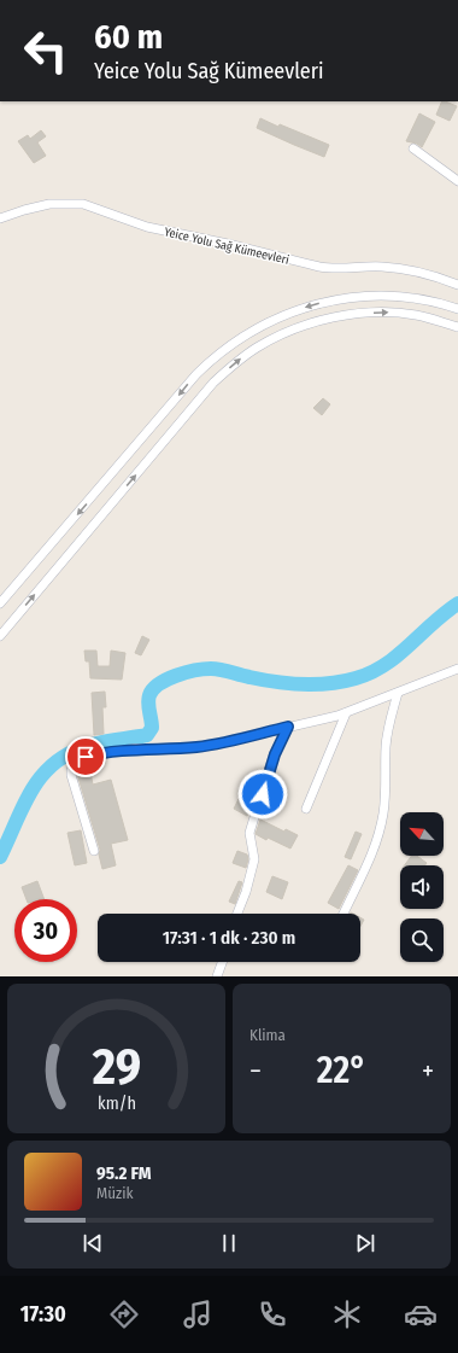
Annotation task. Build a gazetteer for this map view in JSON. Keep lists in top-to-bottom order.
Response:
{
  "streets": {
    "street": ["Yeice Yolu Sağ Kümeevleri"]
  },
  "north": "top left",
  "page": {
    "turn": ["60 m", "Yeice Yolu Sağ Kümeevleri"],
    "limit": "30",
    "trip": "17:31 · 1 dk · 230 m",
    "tile": "Klima",
    "heat": ["−", "22°", "+"],
    "song": ["95.2 FM", "Müzik"],
    "tabs": "17:30",
    "gauge": ["29", "km/h"]
  }
}
